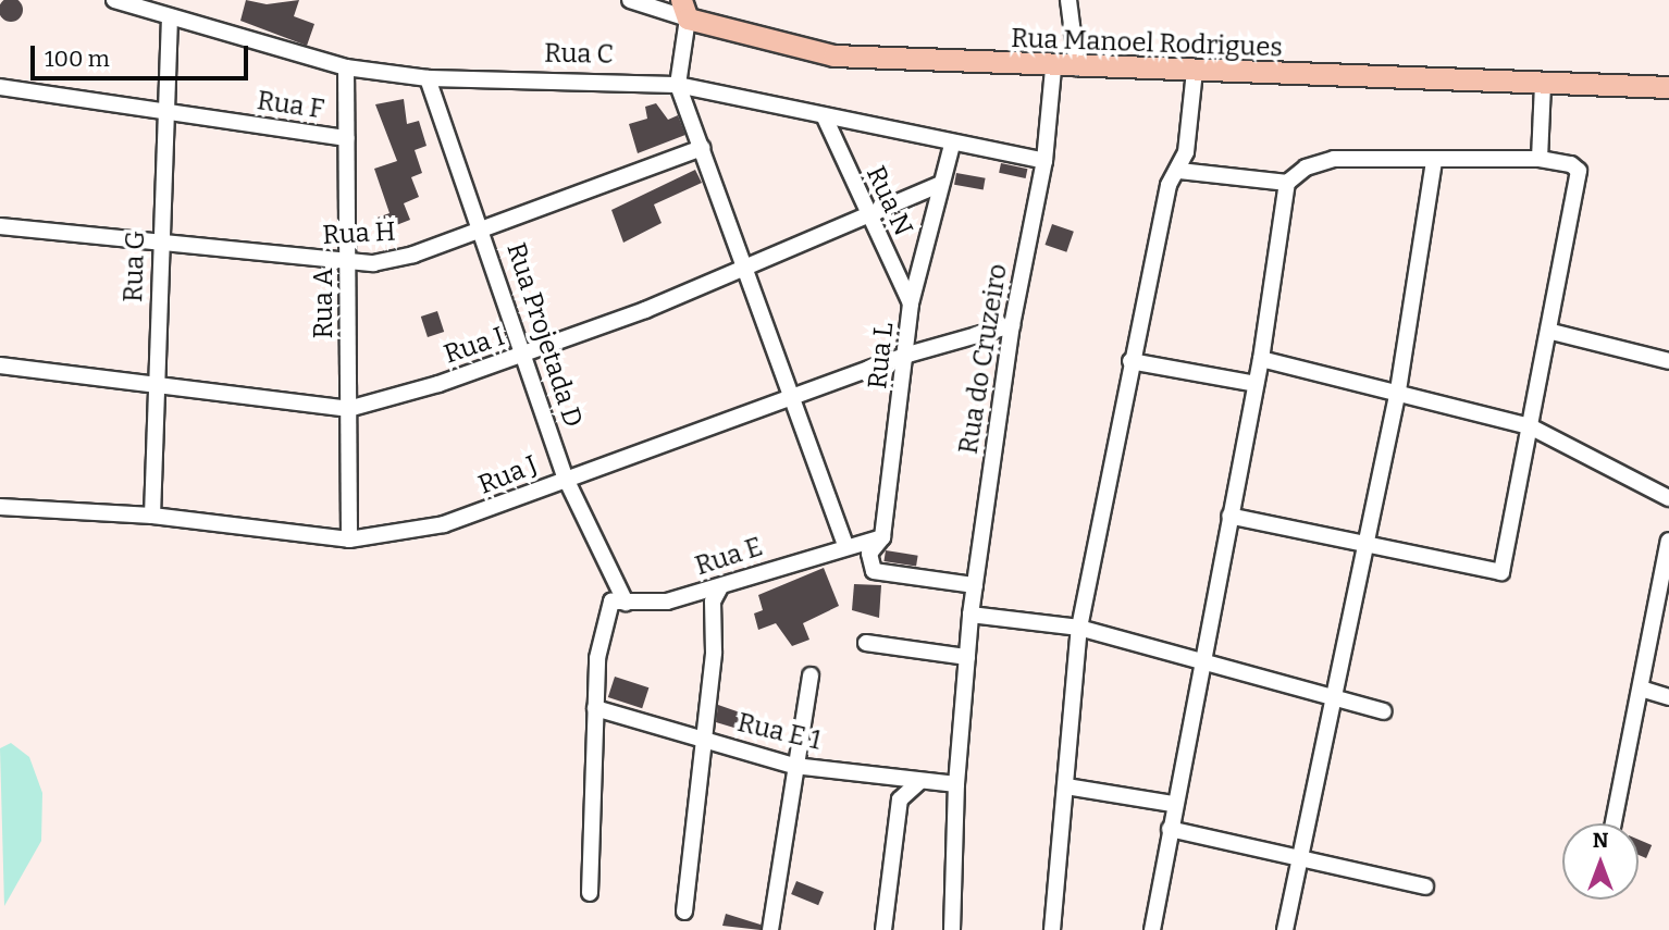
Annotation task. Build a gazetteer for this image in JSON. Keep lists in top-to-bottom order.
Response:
{
  "streets": {
    "street": [
      "Rua Manoel Rodrigues",
      "Rua C",
      "Rua F",
      "Rua N",
      "Rua H",
      "Rua G",
      "Rua A",
      "Rua Projetada D",
      "Rua I",
      "Rua L",
      "Rua do Cruzeiro",
      "Rua J",
      "Rua E",
      "Rua E 1"
    ]
  },
  "crossings": [
    ["Rua Manoel Rodrigues", "Rua do Cruzeiro"],
    ["Rua C", "Rua N"],
    ["Rua C", "Rua G"],
    ["Rua C", "Rua A"],
    ["Rua C", "Rua Projetada D"],
    ["Rua C", "Rua L"],
    ["Rua C", "Rua do Cruzeiro"],
    ["Rua F", "Rua G"],
    ["Rua F", "Rua A"],
    ["Rua N", "Rua I"],
    ["Rua N", "Rua L"],
    ["Rua H", "Rua G"],
    ["Rua H", "Rua A"],
    ["Rua H", "Rua Projetada D"],
    ["Rua G", "Rua I"],
    ["Rua G", "Rua J"],
    ["Rua A", "Rua I"],
    ["Rua A", "Rua J"],
    ["Rua Projetada D", "Rua I"],
    ["Rua Projetada D", "Rua J"],
    ["Rua Projetada D", "Rua E"],
    ["Rua I", "Rua L"],
    ["Rua L", "Rua do Cruzeiro"],
    ["Rua L", "Rua J"],
    ["Rua do Cruzeiro", "Rua J"],
    ["Rua do Cruzeiro", "Rua E 1"]
  ],
  "scale_bar": "100 m",
  "north": "top"
}
